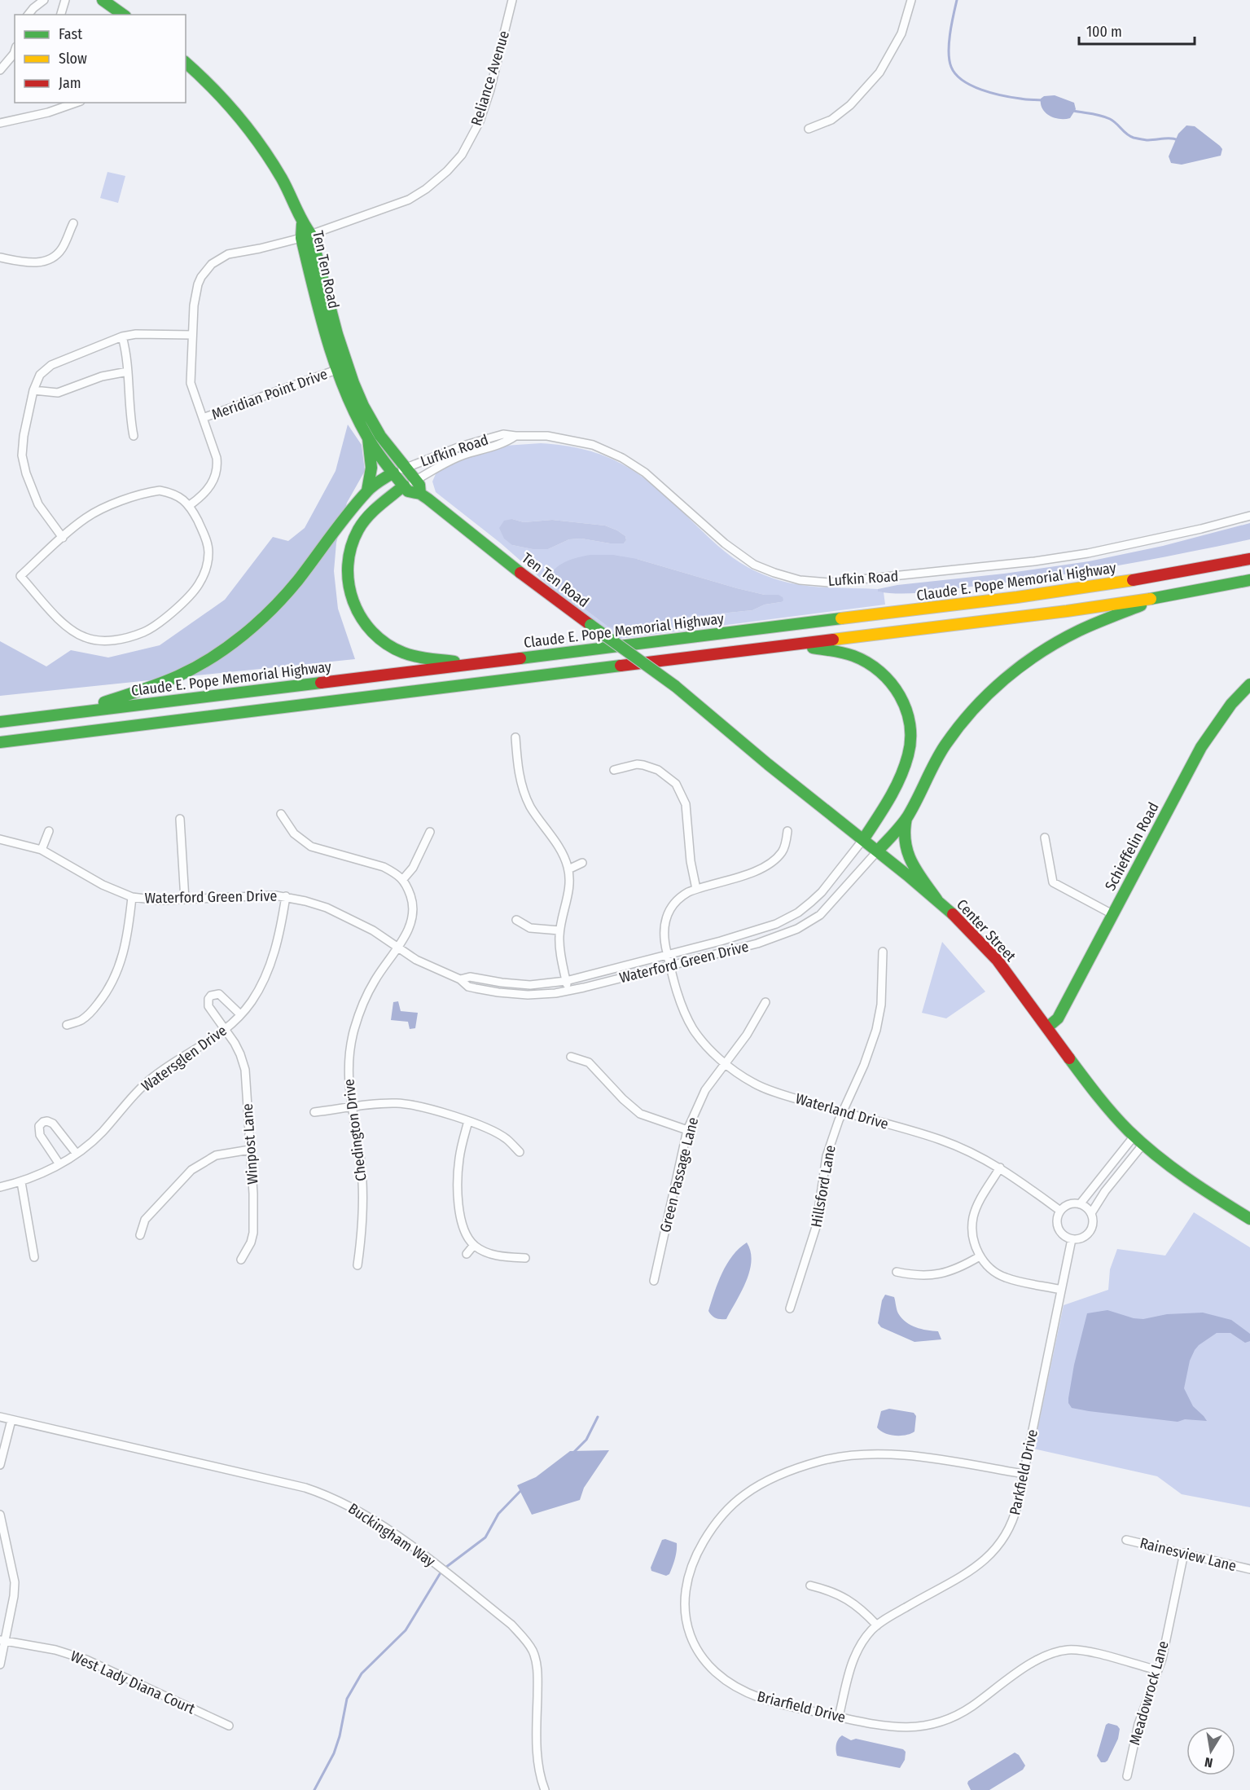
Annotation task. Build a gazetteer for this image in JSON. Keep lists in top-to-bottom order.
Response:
{
  "streets": {
    "main road": [
      "Ten Ten Road",
      "Claude E. Pope Memorial Highway",
      "Schieffelin Road",
      "Center Street"
    ],
    "street": [
      "Reliance Avenue",
      "Meridian Point Drive",
      "Lufkin Road",
      "Waterford Green Drive",
      "Watersglen Drive",
      "Waterland Drive",
      "Chedington Drive",
      "Winpost Lane",
      "Green Passage Lane",
      "Hillsford Lane",
      "Parkfield Drive",
      "Buckingham Way",
      "Rainesview Lane",
      "West Lady Diana Court",
      "Meadowrock Lane",
      "Briarfield Drive"
    ]
  },
  "crossings": [
    ["Reliance Avenue", "Ten Ten Road"],
    ["Reliance Avenue", "Meridian Point Drive"],
    ["Ten Ten Road", "Meridian Point Drive"],
    ["Ten Ten Road", "Lufkin Road"],
    ["Ten Ten Road", "Center Street"],
    ["Schieffelin Road", "Center Street"],
    ["Waterford Green Drive", "Center Street"],
    ["Waterford Green Drive", "Watersglen Drive"],
    ["Waterford Green Drive", "Waterland Drive"],
    ["Waterford Green Drive", "Chedington Drive"],
    ["Watersglen Drive", "Winpost Lane"],
    ["Waterland Drive", "Green Passage Lane"],
    ["Waterland Drive", "Hillsford Lane"],
    ["Waterland Drive", "Parkfield Drive"],
    ["Parkfield Drive", "Briarfield Drive"],
    ["Rainesview Lane", "Meadowrock Lane"],
    ["Meadowrock Lane", "Briarfield Drive"]
  ],
  "legend": ["Fast", "Slow", "Jam"],
  "scale_bar": "100 m",
  "north": "bottom"
}
